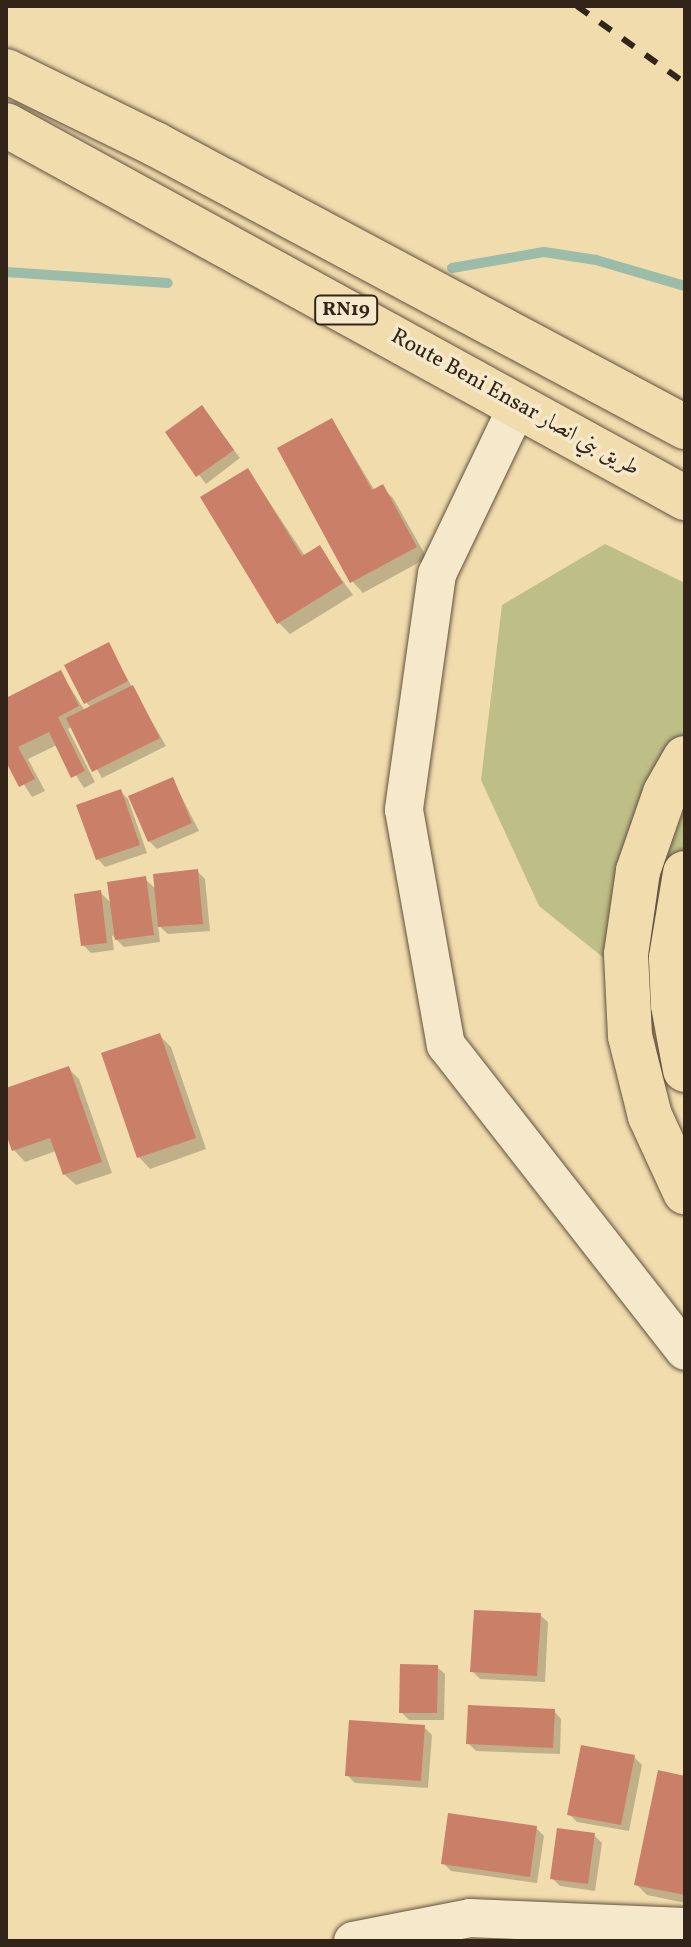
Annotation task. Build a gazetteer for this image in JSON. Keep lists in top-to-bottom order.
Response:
{
  "streets": {
    "highway": ["RN19", "Route Beni Ensar طريق بني انصار"]
  }
}
